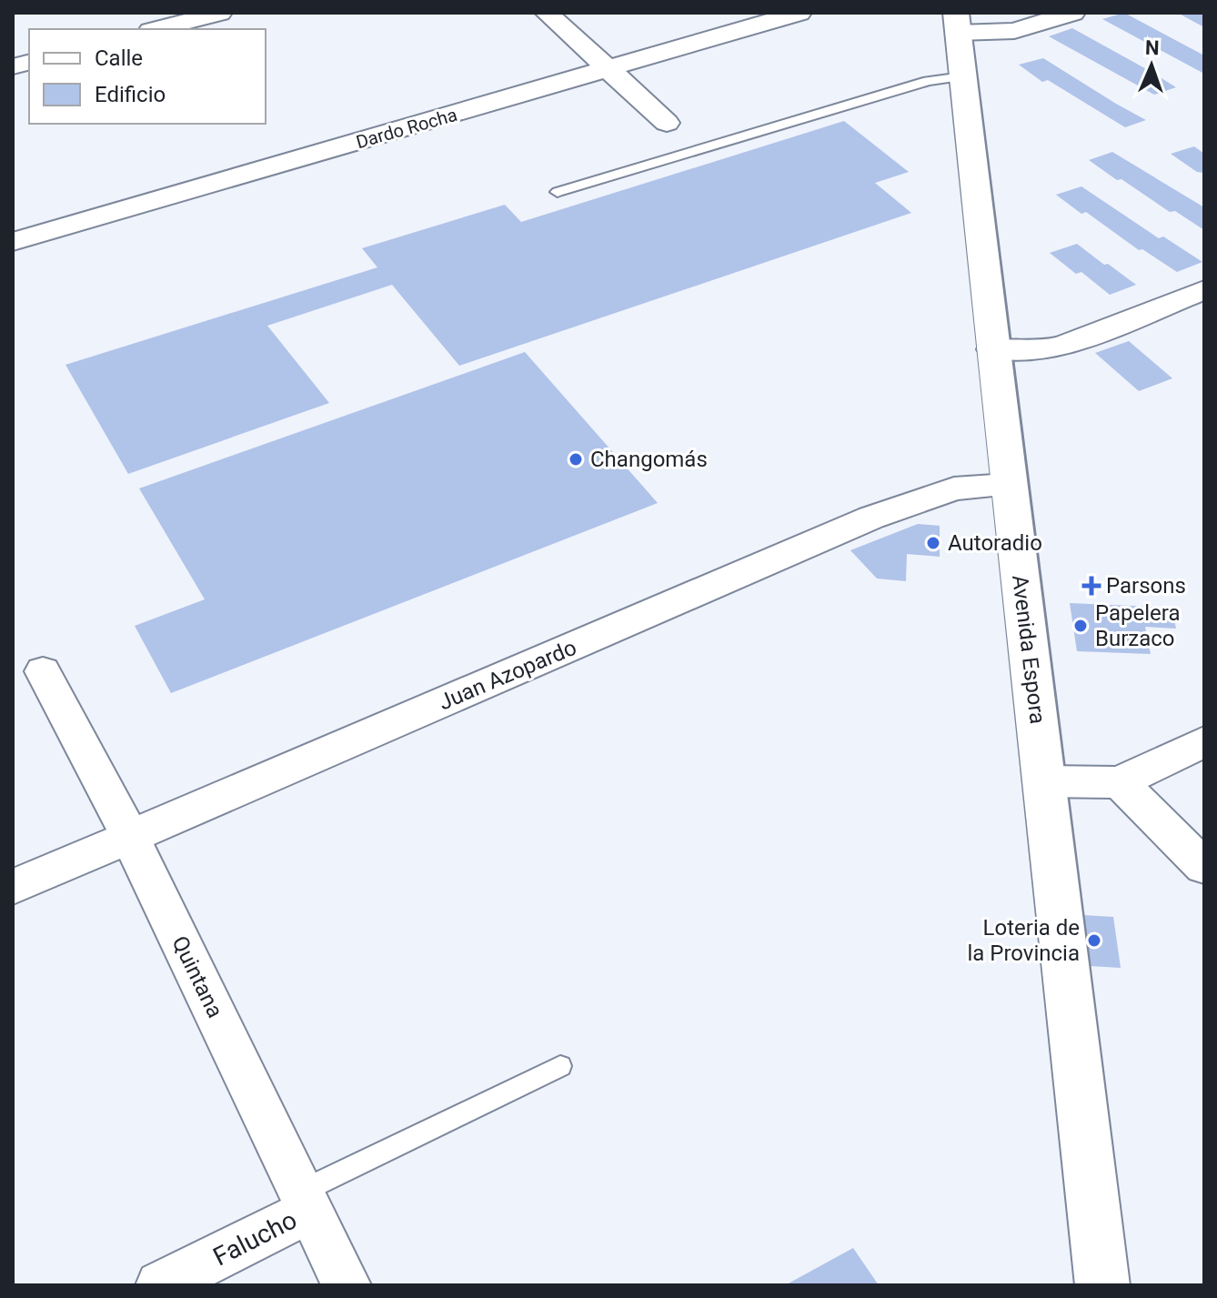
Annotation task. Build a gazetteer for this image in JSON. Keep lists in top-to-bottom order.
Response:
{
  "streets": {
    "main road": ["Avenida Espora"],
    "street": [
      "Dardo Rocha",
      "Juan Azopardo",
      "Quintana",
      "Falucho"
    ]
  },
  "crossings": [
    ["Avenida Espora", "Juan Azopardo"],
    ["Juan Azopardo", "Quintana"],
    ["Quintana", "Falucho"]
  ],
  "places": {
    "other": [
      "Changomás",
      "Autoradio",
      "Papelera Burzaco",
      "Loteria de la Provincia"
    ],
    "health": ["Parsons"]
  },
  "legend": ["Calle", "Edificio"],
  "north": "top"
}
